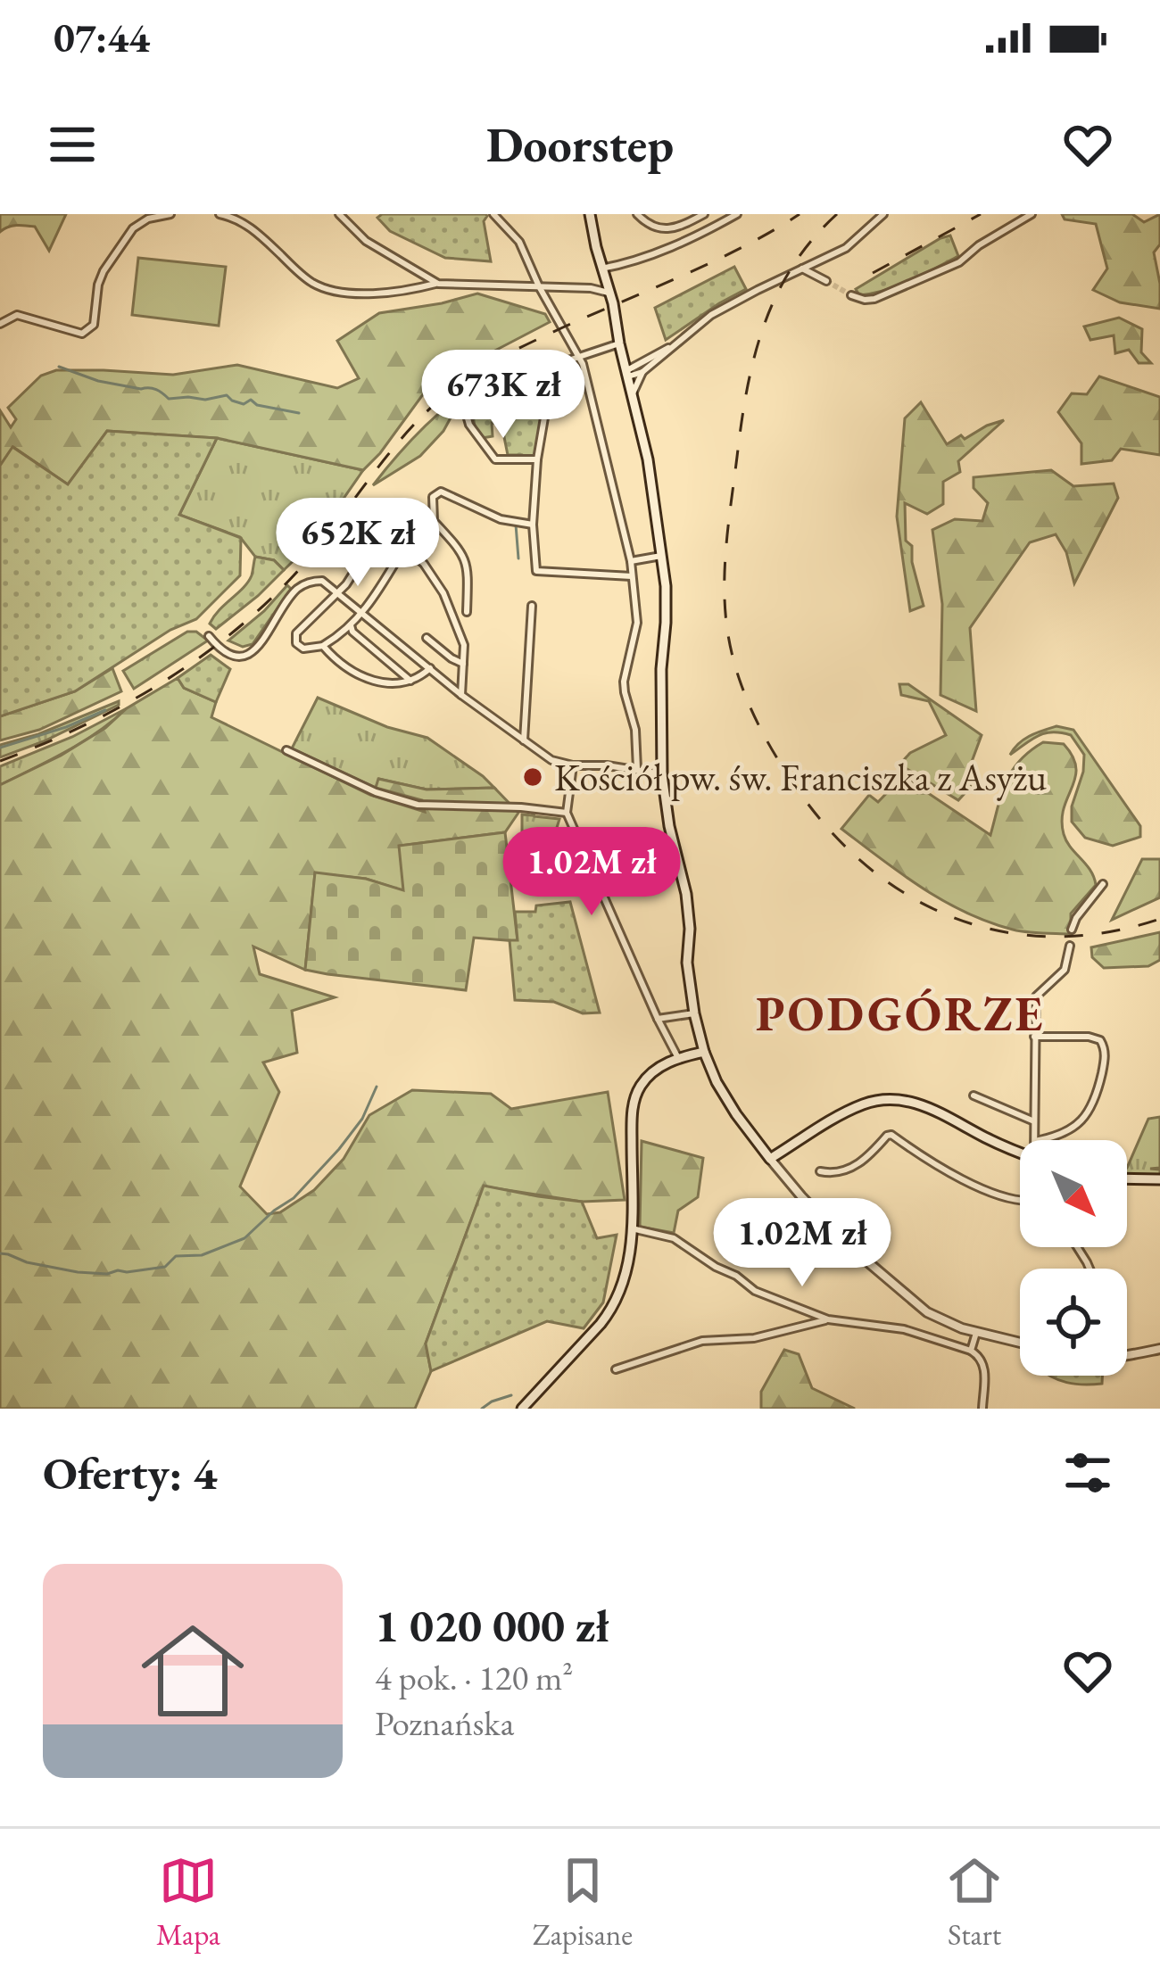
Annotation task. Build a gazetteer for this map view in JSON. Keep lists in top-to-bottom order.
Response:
{
  "districts": ["PODGÓRZE"],
  "places": ["Kościół pw. św. Franciszka z Asyżu"],
  "north": "bottom right",
  "page": {
    "status": "07:44",
    "header": "Doorstep",
    "price": [
      "673K zł",
      "652K zł",
      "1.02M zł",
      "1.02M zł"
    ],
    "heading": "Oferty: 4",
    "list": [
      {
        "name": "1 020 000 zł",
        "note": "4 pok. · 120 m² · Poznańska"
      }
    ],
    "tabs": ["Mapa", "Zapisane", "Start"]
  }
}
